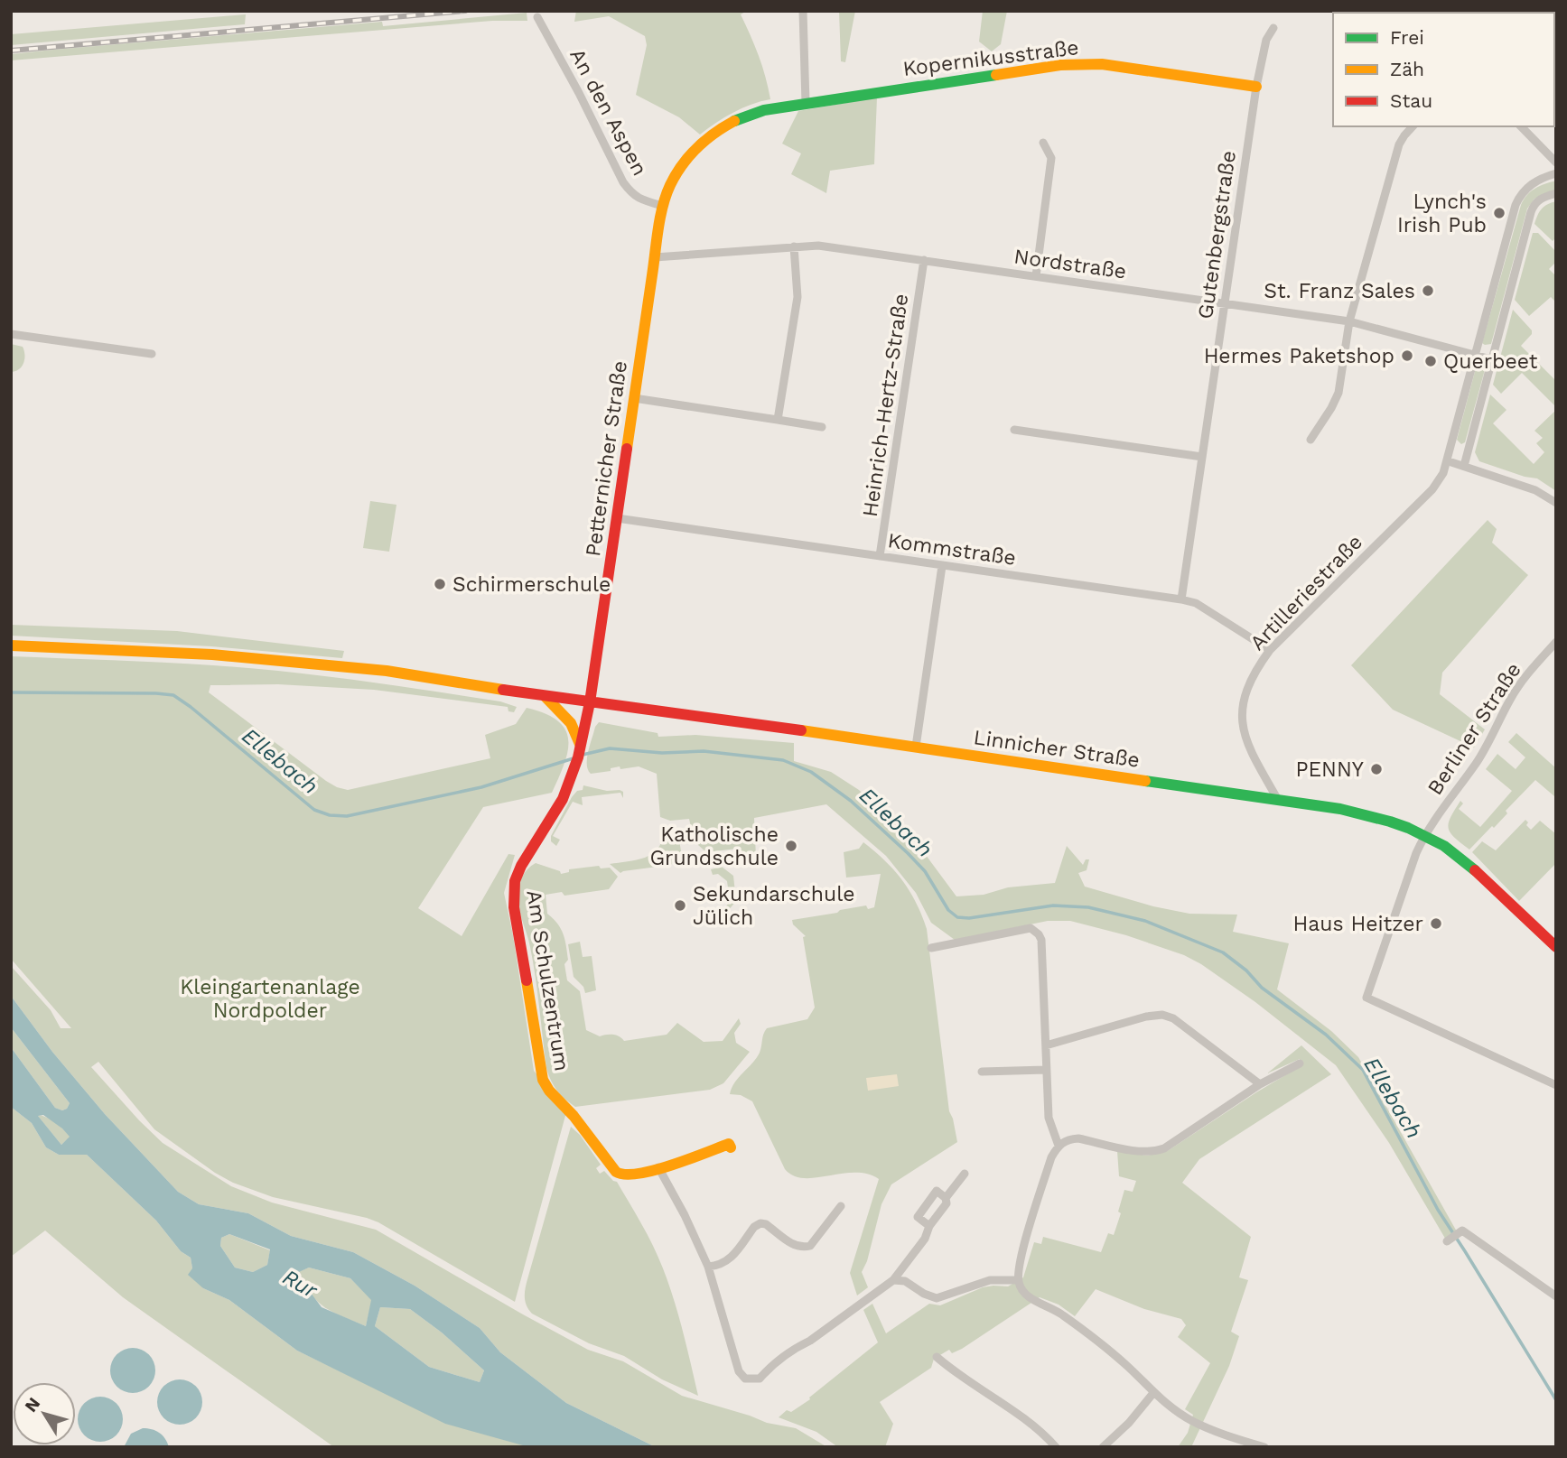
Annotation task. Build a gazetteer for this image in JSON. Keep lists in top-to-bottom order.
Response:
{
  "streets": {
    "street": [
      "Kopernikusstraße",
      "An den Aspen",
      "Gutenbergstraße",
      "Nordstraße",
      "Heinrich-Hertz-Straße",
      "Petternicher Straße",
      "Kommstraße",
      "Artilleriestraße",
      "Berliner Straße",
      "Linnicher Straße",
      "Am Schulzentrum"
    ]
  },
  "crossings": [
    ["Kopernikusstraße", "An den Aspen"],
    ["Kopernikusstraße", "Gutenbergstraße"],
    ["Kopernikusstraße", "Nordstraße"],
    ["Kopernikusstraße", "Petternicher Straße"],
    ["Gutenbergstraße", "Nordstraße"],
    ["Gutenbergstraße", "Kommstraße"],
    ["Nordstraße", "Heinrich-Hertz-Straße"],
    ["Nordstraße", "Petternicher Straße"],
    ["Nordstraße", "Artilleriestraße"],
    ["Heinrich-Hertz-Straße", "Kommstraße"],
    ["Petternicher Straße", "Kommstraße"],
    ["Petternicher Straße", "Linnicher Straße"],
    ["Petternicher Straße", "Am Schulzentrum"],
    ["Kommstraße", "Artilleriestraße"],
    ["Artilleriestraße", "Linnicher Straße"],
    ["Berliner Straße", "Linnicher Straße"],
    ["Linnicher Straße", "Am Schulzentrum"]
  ],
  "water": ["Ellebach", "Rur"],
  "parks": ["Kleingartenanlage Nordpolder"],
  "places": [
    "Lynch's Irish Pub",
    "St. Franz Sales",
    "Hermes Paketshop",
    "Querbeet",
    "Schirmerschule",
    "PENNY",
    "Katholische Grundschule",
    "Sekundarschule Jülich",
    "Haus Heitzer"
  ],
  "legend": ["Frei", "Zäh", "Stau"],
  "north": "top left"
}
